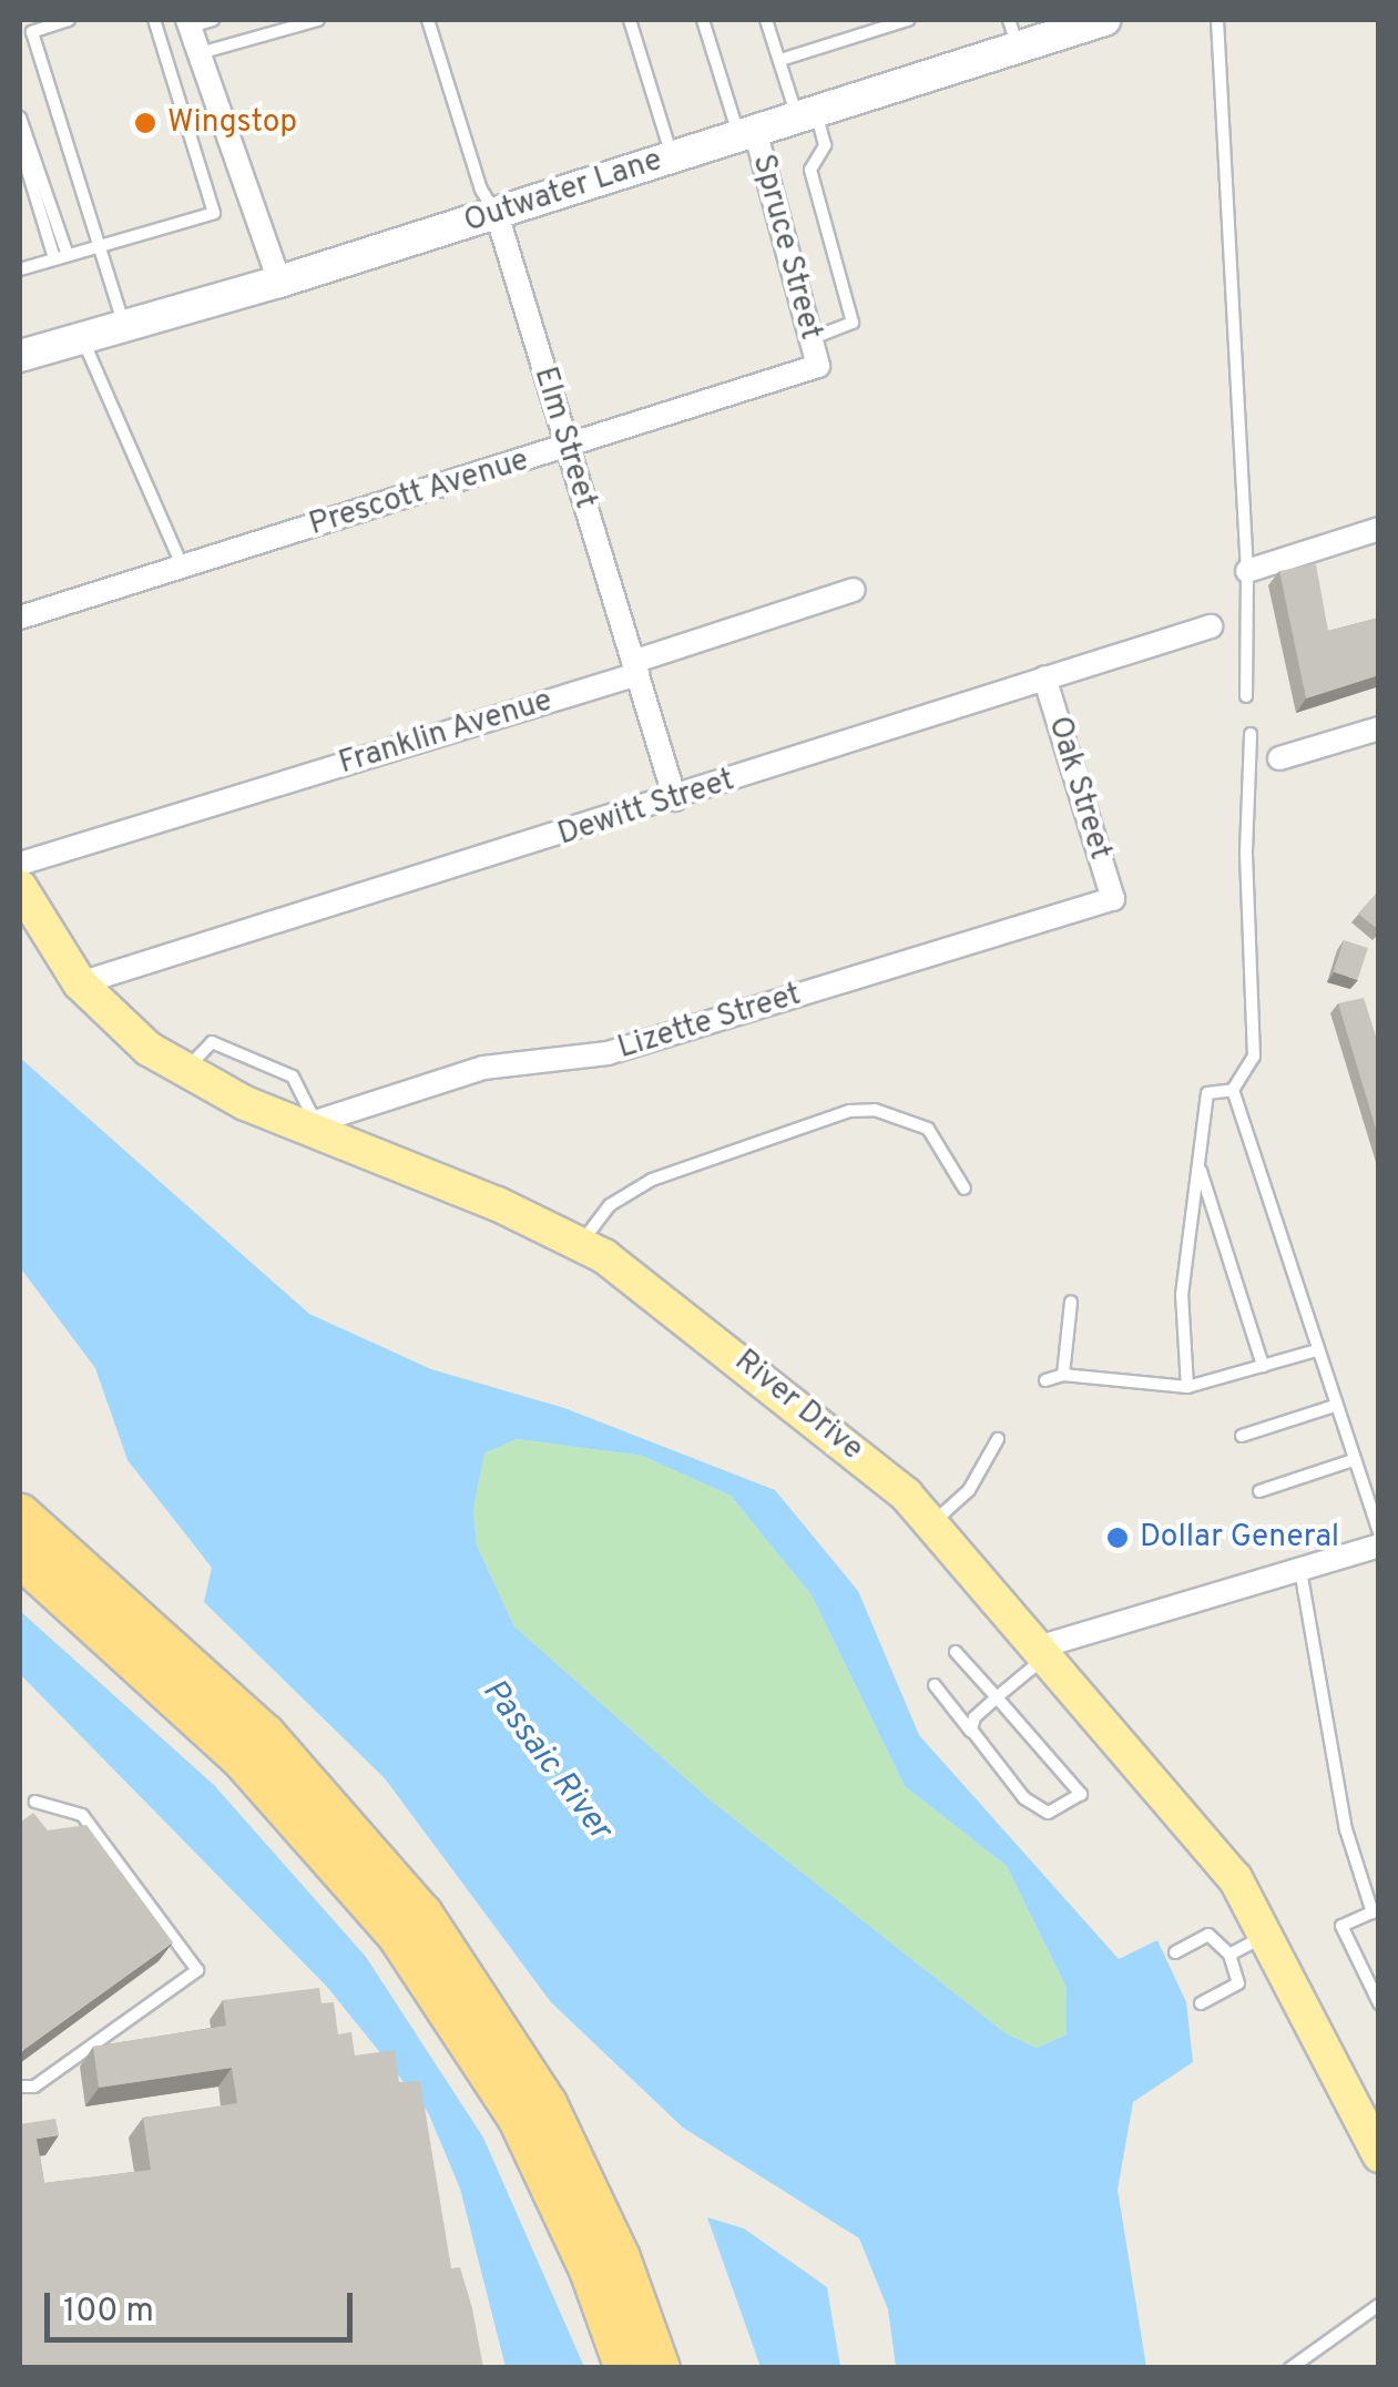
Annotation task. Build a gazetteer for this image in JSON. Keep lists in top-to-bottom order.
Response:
{
  "streets": {
    "main road": ["River Drive"],
    "street": [
      "Outwater Lane",
      "Spruce Street",
      "Elm Street",
      "Prescott Avenue",
      "Franklin Avenue",
      "Oak Street",
      "Dewitt Street",
      "Lizette Street"
    ]
  },
  "crossings": [
    ["Outwater Lane", "Spruce Street"],
    ["Outwater Lane", "Elm Street"],
    ["Spruce Street", "Prescott Avenue"],
    ["Elm Street", "Prescott Avenue"],
    ["Elm Street", "Franklin Avenue"],
    ["Elm Street", "Dewitt Street"],
    ["Oak Street", "Dewitt Street"],
    ["Oak Street", "Lizette Street"],
    ["Dewitt Street", "River Drive"],
    ["Lizette Street", "River Drive"]
  ],
  "water": ["Passaic River"],
  "places": ["Wingstop", "Dollar General"],
  "scale_bar": "100 m"
}
